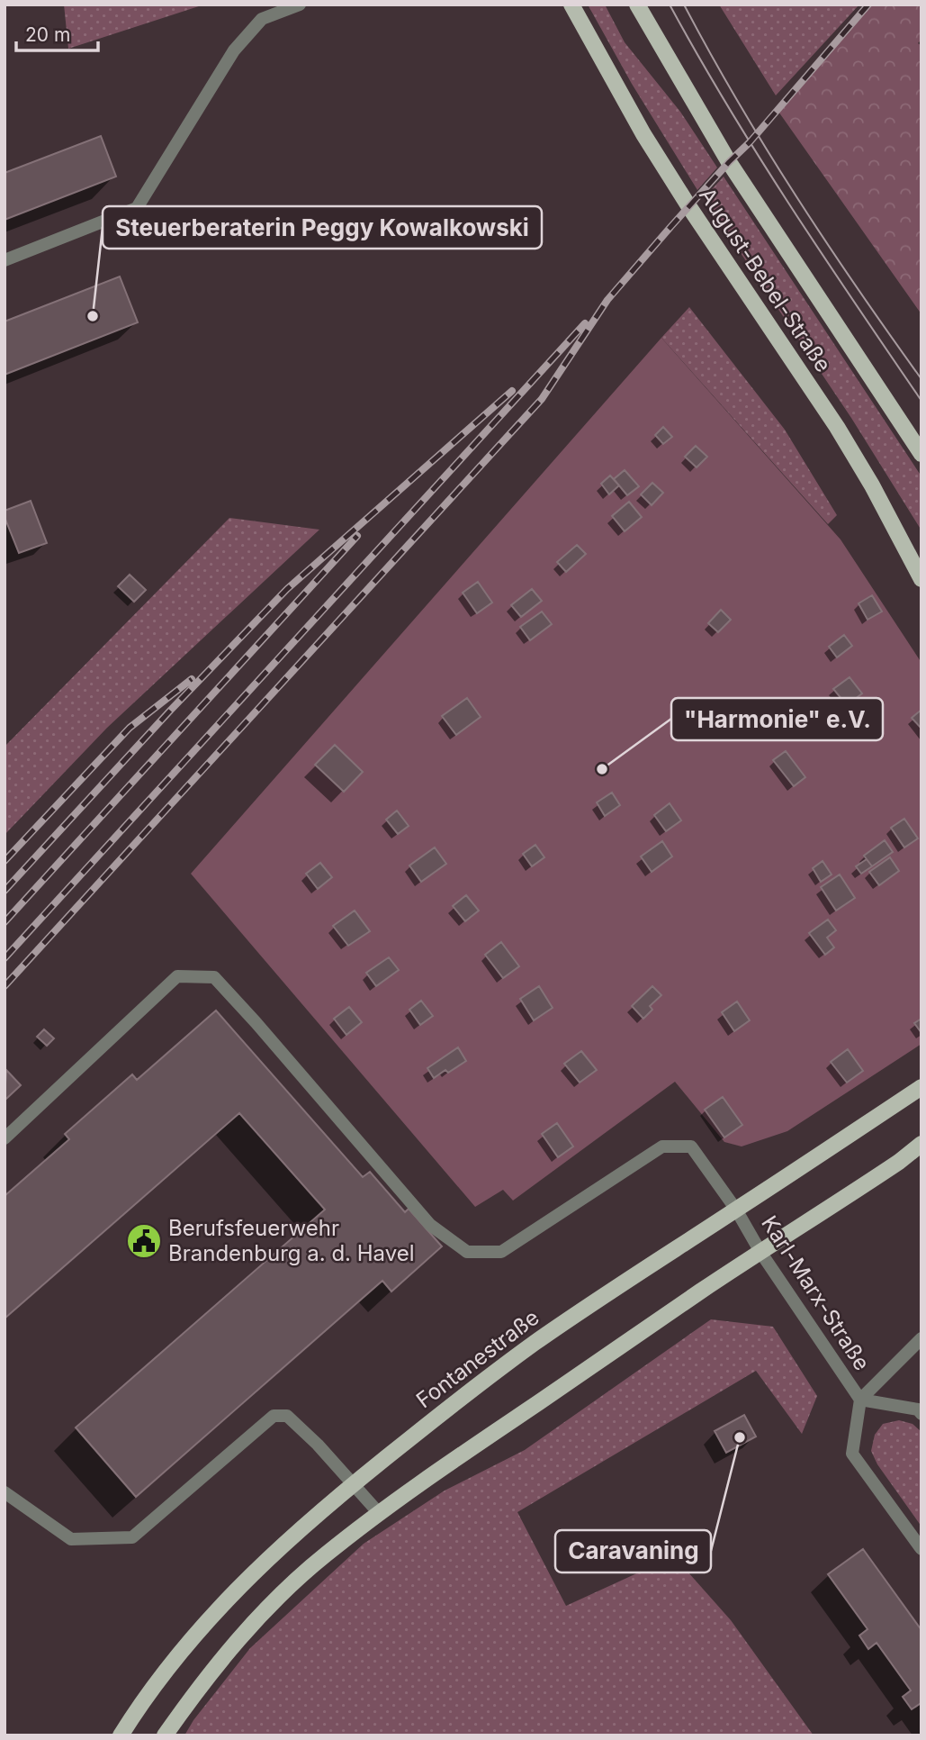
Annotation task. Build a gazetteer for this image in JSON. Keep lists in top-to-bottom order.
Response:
{
  "streets": {
    "main road": ["August-Bebel-Straße", "Fontanestraße"],
    "street": ["Karl-Marx-Straße"]
  },
  "crossings": [
    ["Karl-Marx-Straße", "Fontanestraße"]
  ],
  "places": {
    "other": ["Steuerberaterin Peggy Kowalkowski", "\"Harmonie\" e.V.", "Caravaning"],
    "public building": ["Berufsfeuerwehr Brandenburg a. d. Havel"]
  },
  "scale_bar": "20 m"
}
